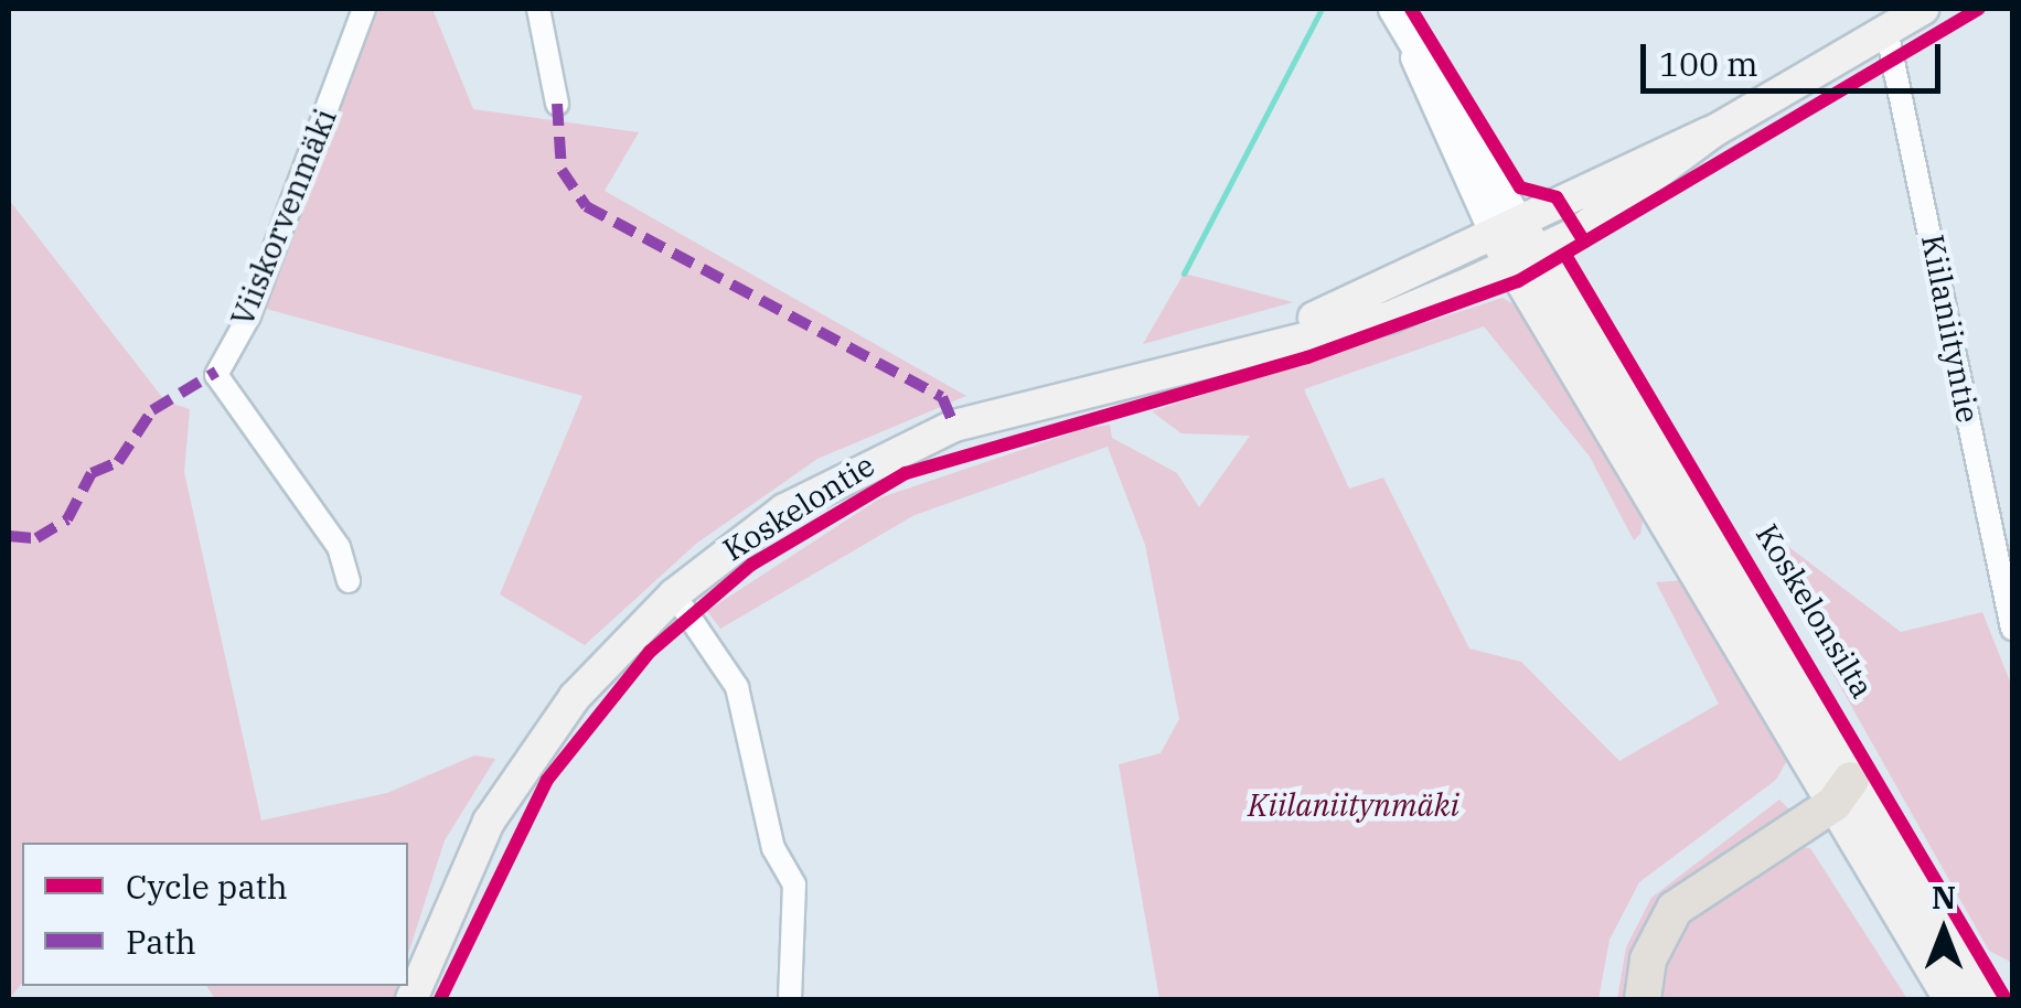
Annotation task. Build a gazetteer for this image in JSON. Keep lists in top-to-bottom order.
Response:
{
  "streets": {
    "main road": ["Koskelontie"],
    "street": ["Viiskorvenmäki", "Kiilaniityntie"],
    "cycle path": ["Koskelonsilta"]
  },
  "crossings": [
    ["Kiilaniityntie", "Koskelontie"]
  ],
  "parks": ["Kiilaniitynmäki"],
  "legend": ["Cycle path", "Path"],
  "scale_bar": "100 m",
  "north": "top"
}
